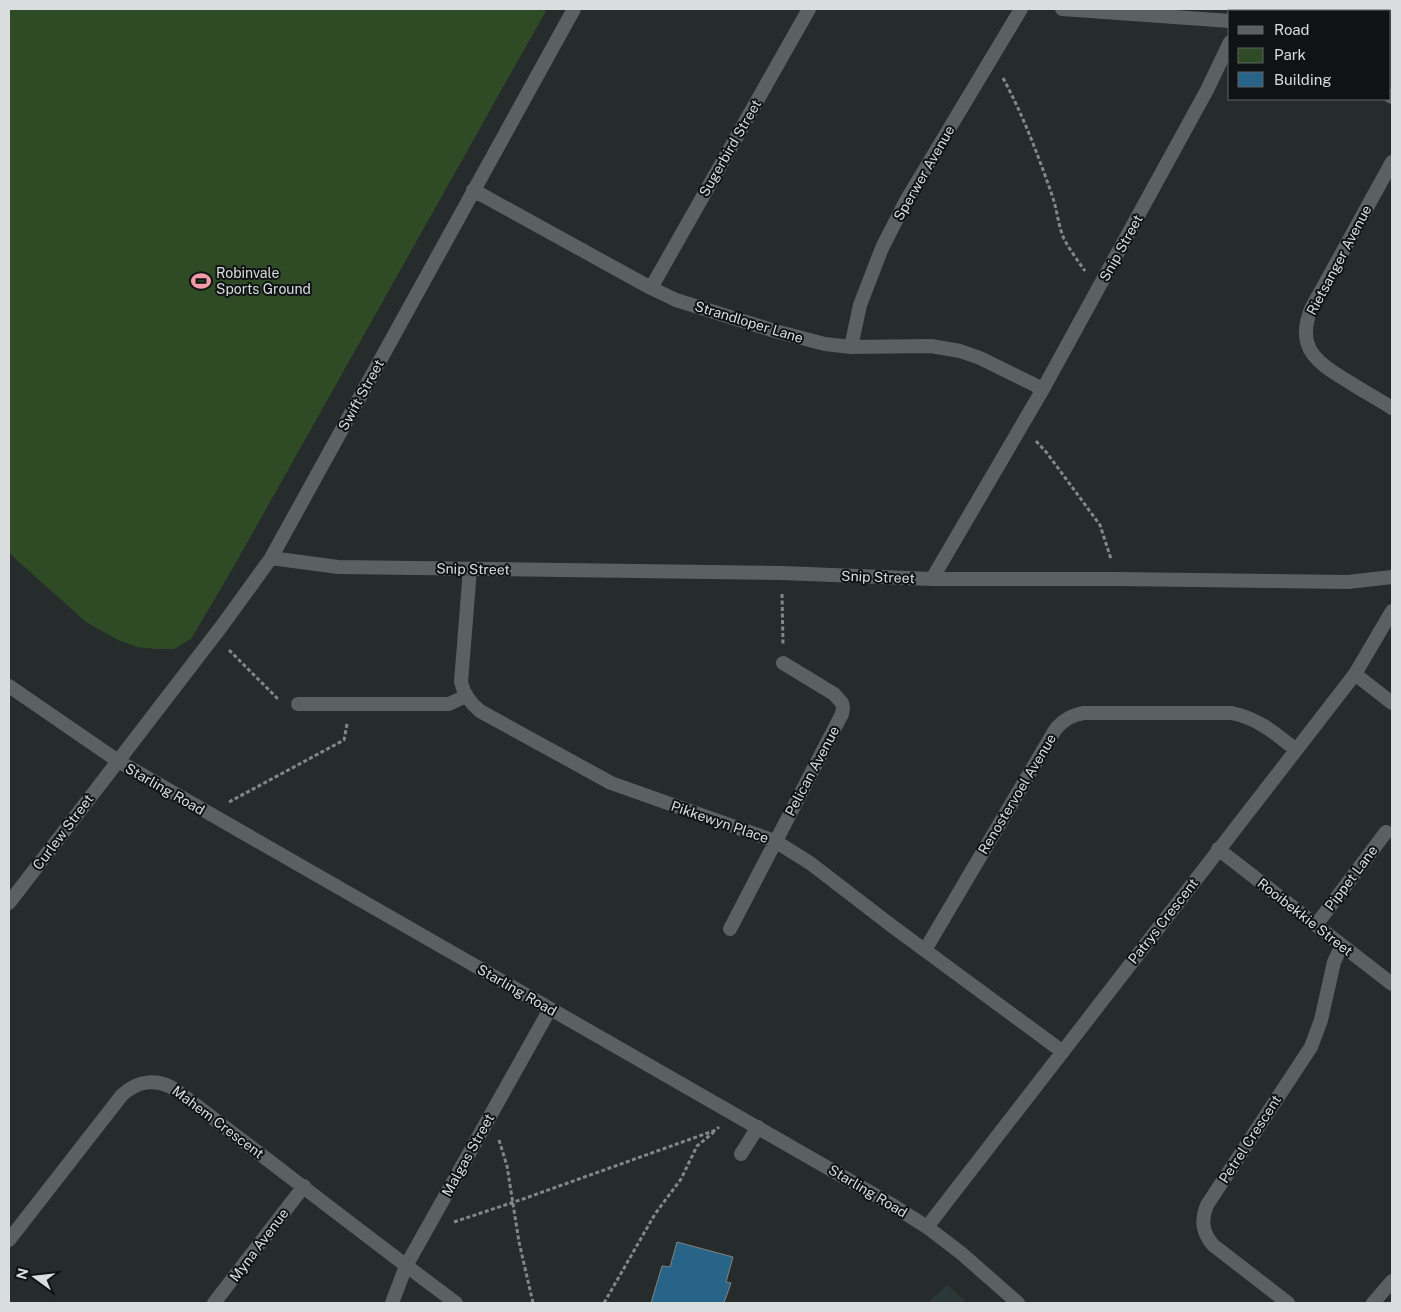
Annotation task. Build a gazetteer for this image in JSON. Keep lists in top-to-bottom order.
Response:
{
  "streets": {
    "street": [
      "Sugerbird Street",
      "Sperwer Avenue",
      "Snip Street",
      "Rietsanger Avenue",
      "Strandloper Lane",
      "Swift Street",
      "Pelican Avenue",
      "Starling Road",
      "Renostervoel Avenue",
      "Pikkewyn Place",
      "Curlew Street",
      "Pippet Lane",
      "Rooibekkie Street",
      "Patrys Crescent",
      "Mahem Crescent",
      "Petrel Crescent",
      "Malgas Street",
      "Myna Avenue"
    ]
  },
  "crossings": [
    ["Sugerbird Street", "Strandloper Lane"],
    ["Sperwer Avenue", "Strandloper Lane"],
    ["Snip Street", "Strandloper Lane"],
    ["Snip Street", "Swift Street"],
    ["Strandloper Lane", "Swift Street"],
    ["Swift Street", "Starling Road"],
    ["Swift Street", "Curlew Street"],
    ["Pelican Avenue", "Pikkewyn Place"],
    ["Starling Road", "Curlew Street"],
    ["Starling Road", "Patrys Crescent"],
    ["Starling Road", "Malgas Street"],
    ["Renostervoel Avenue", "Pikkewyn Place"],
    ["Renostervoel Avenue", "Patrys Crescent"],
    ["Pikkewyn Place", "Patrys Crescent"],
    ["Pippet Lane", "Rooibekkie Street"],
    ["Rooibekkie Street", "Patrys Crescent"],
    ["Rooibekkie Street", "Petrel Crescent"],
    ["Mahem Crescent", "Malgas Street"],
    ["Mahem Crescent", "Myna Avenue"]
  ],
  "places": {
    "sports": ["Robinvale Sports Ground"]
  },
  "legend": ["Road", "Park", "Building"],
  "north": "left"
}
